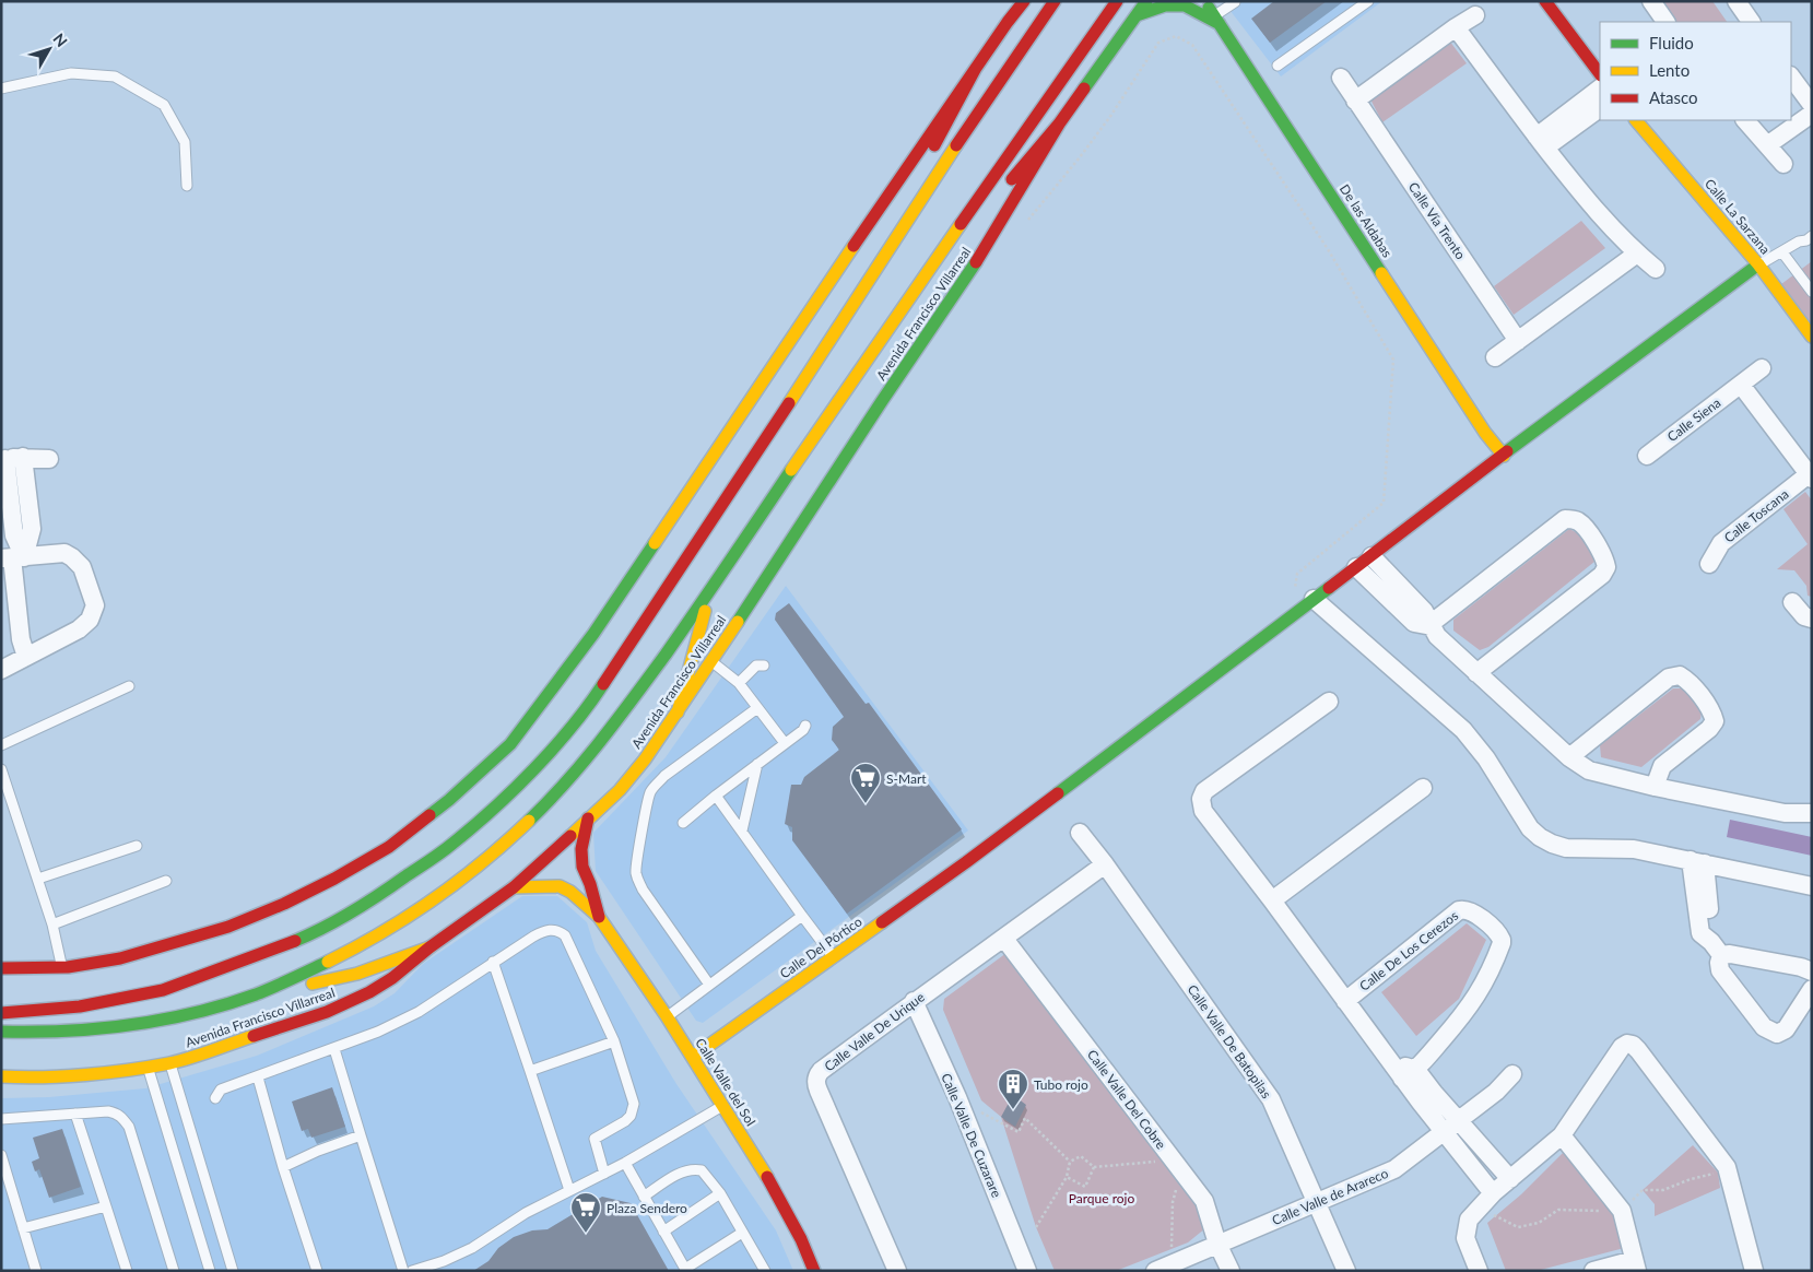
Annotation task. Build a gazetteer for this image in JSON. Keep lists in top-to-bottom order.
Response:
{
  "streets": {
    "main road": [
      "Calle La Sarzana",
      "De las Aldabas",
      "Avenida Francisco Villarreal",
      "Calle Del Pórtico",
      "Calle Valle del Sol"
    ],
    "street": [
      "Calle Vía Trento",
      "Calle Siena",
      "Calle Toscana",
      "Calle De Los Cerezos",
      "Calle Valle De Urique",
      "Calle Valle De Batopilas",
      "Calle Valle Del Cobre",
      "Calle Valle De Cuzarare",
      "Calle Valle de Arareco"
    ]
  },
  "crossings": [
    ["Calle La Sarzana", "Calle Del Pórtico"],
    ["De las Aldabas", "Calle Del Pórtico"],
    ["Avenida Francisco Villarreal", "Calle Valle del Sol"],
    ["Calle Del Pórtico", "Calle Valle del Sol"],
    ["Calle De Los Cerezos", "Calle Valle de Arareco"],
    ["Calle Valle De Urique", "Calle Valle De Batopilas"],
    ["Calle Valle De Urique", "Calle Valle Del Cobre"],
    ["Calle Valle De Urique", "Calle Valle De Cuzarare"],
    ["Calle Valle De Batopilas", "Calle Valle de Arareco"],
    ["Calle Valle Del Cobre", "Calle Valle de Arareco"]
  ],
  "parks": ["Parque rojo"],
  "places": {
    "supermarket": ["S-Mart", "Plaza Sendero"],
    "building": ["Tubo rojo"]
  },
  "legend": ["Fluido", "Lento", "Atasco"],
  "north": "top right"
}
